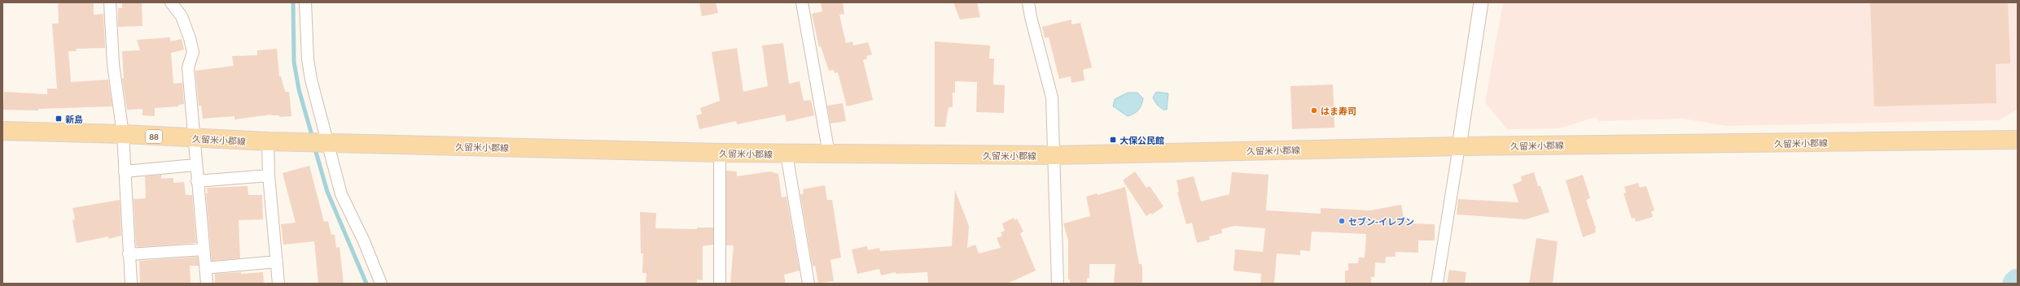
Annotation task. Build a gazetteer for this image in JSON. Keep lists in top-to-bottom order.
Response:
{
  "streets": {
    "main road": ["88", "久留米小郡線"]
  },
  "places": {
    "other": ["はま寿司", "セブン-イレブン"],
    "transit": ["新島", "大保公民館"]
  }
}
